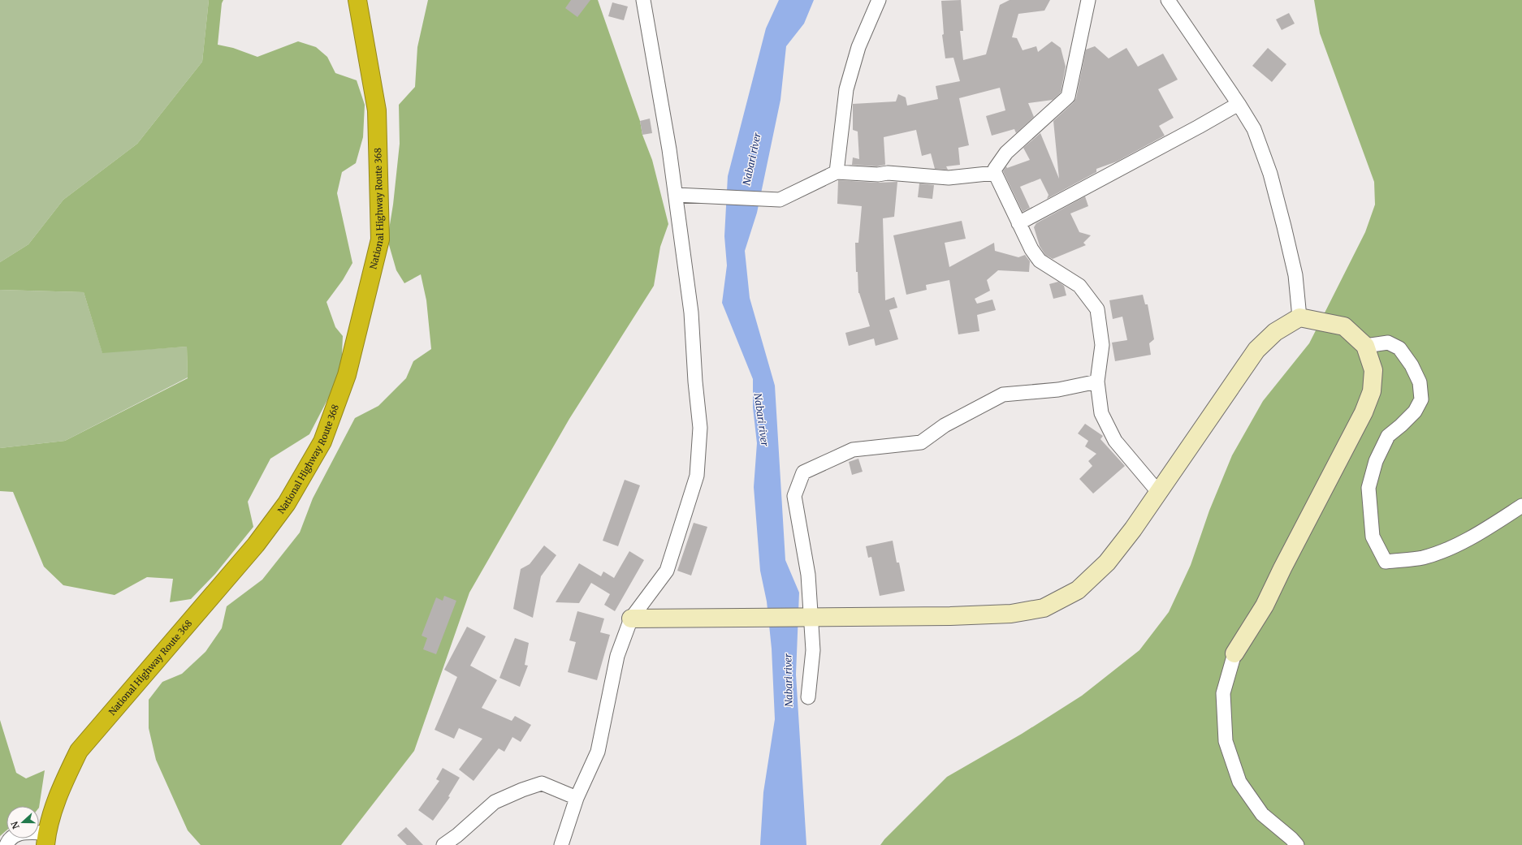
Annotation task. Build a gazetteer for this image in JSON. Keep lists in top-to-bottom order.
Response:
{
  "streets": {
    "highway": ["National Highway Route 368"]
  },
  "water": ["Nabari river"],
  "north": "left"
}
